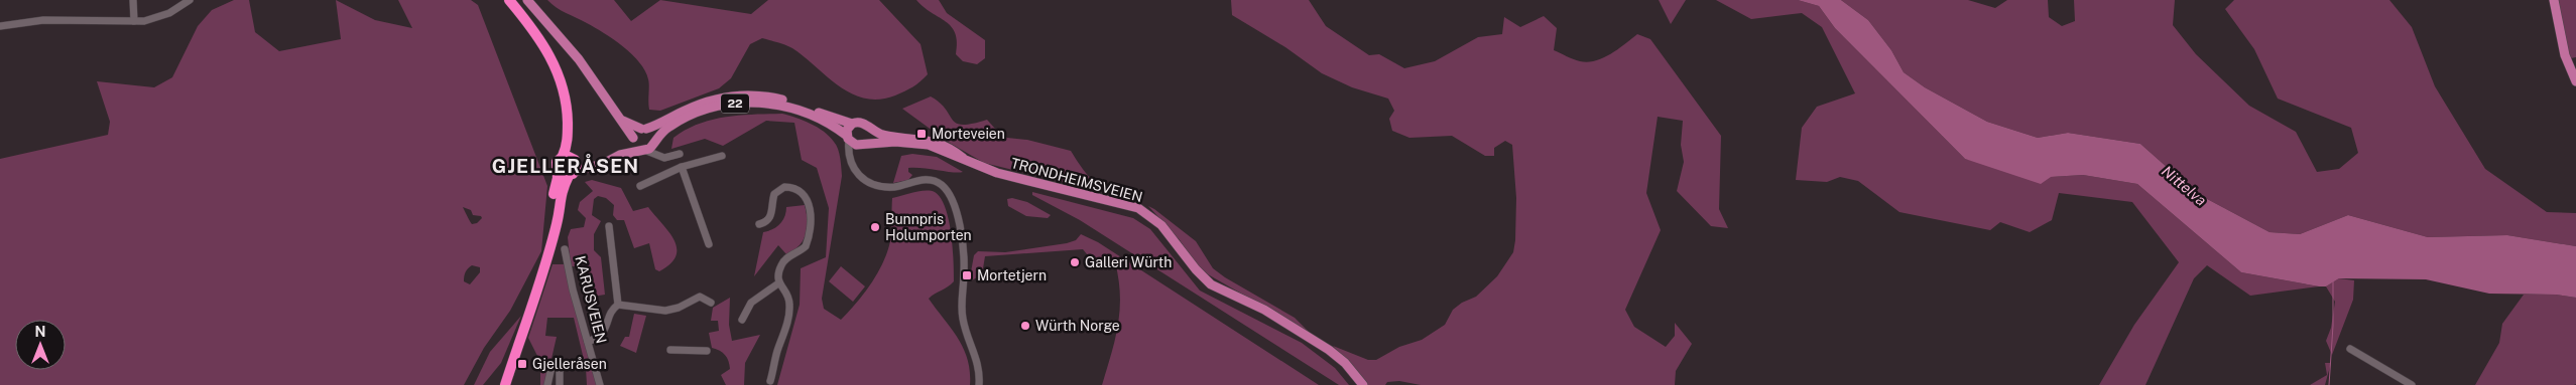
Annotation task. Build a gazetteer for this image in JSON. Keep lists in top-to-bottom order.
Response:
{
  "streets": {
    "main road": ["22", "TRONDHEIMSVEIEN"],
    "street": ["KARUSVEIEN"]
  },
  "crossings": [
    ["22", "TRONDHEIMSVEIEN"]
  ],
  "districts": ["GJELLERÅSEN"],
  "water": ["Nittelva"],
  "places": {
    "transit": ["Morteveien", "Mortetjern", "Gjelleråsen"],
    "other": ["Bunnpris Holumporten", "Galleri Würth", "Würth Norge"]
  },
  "north": "top"
}
